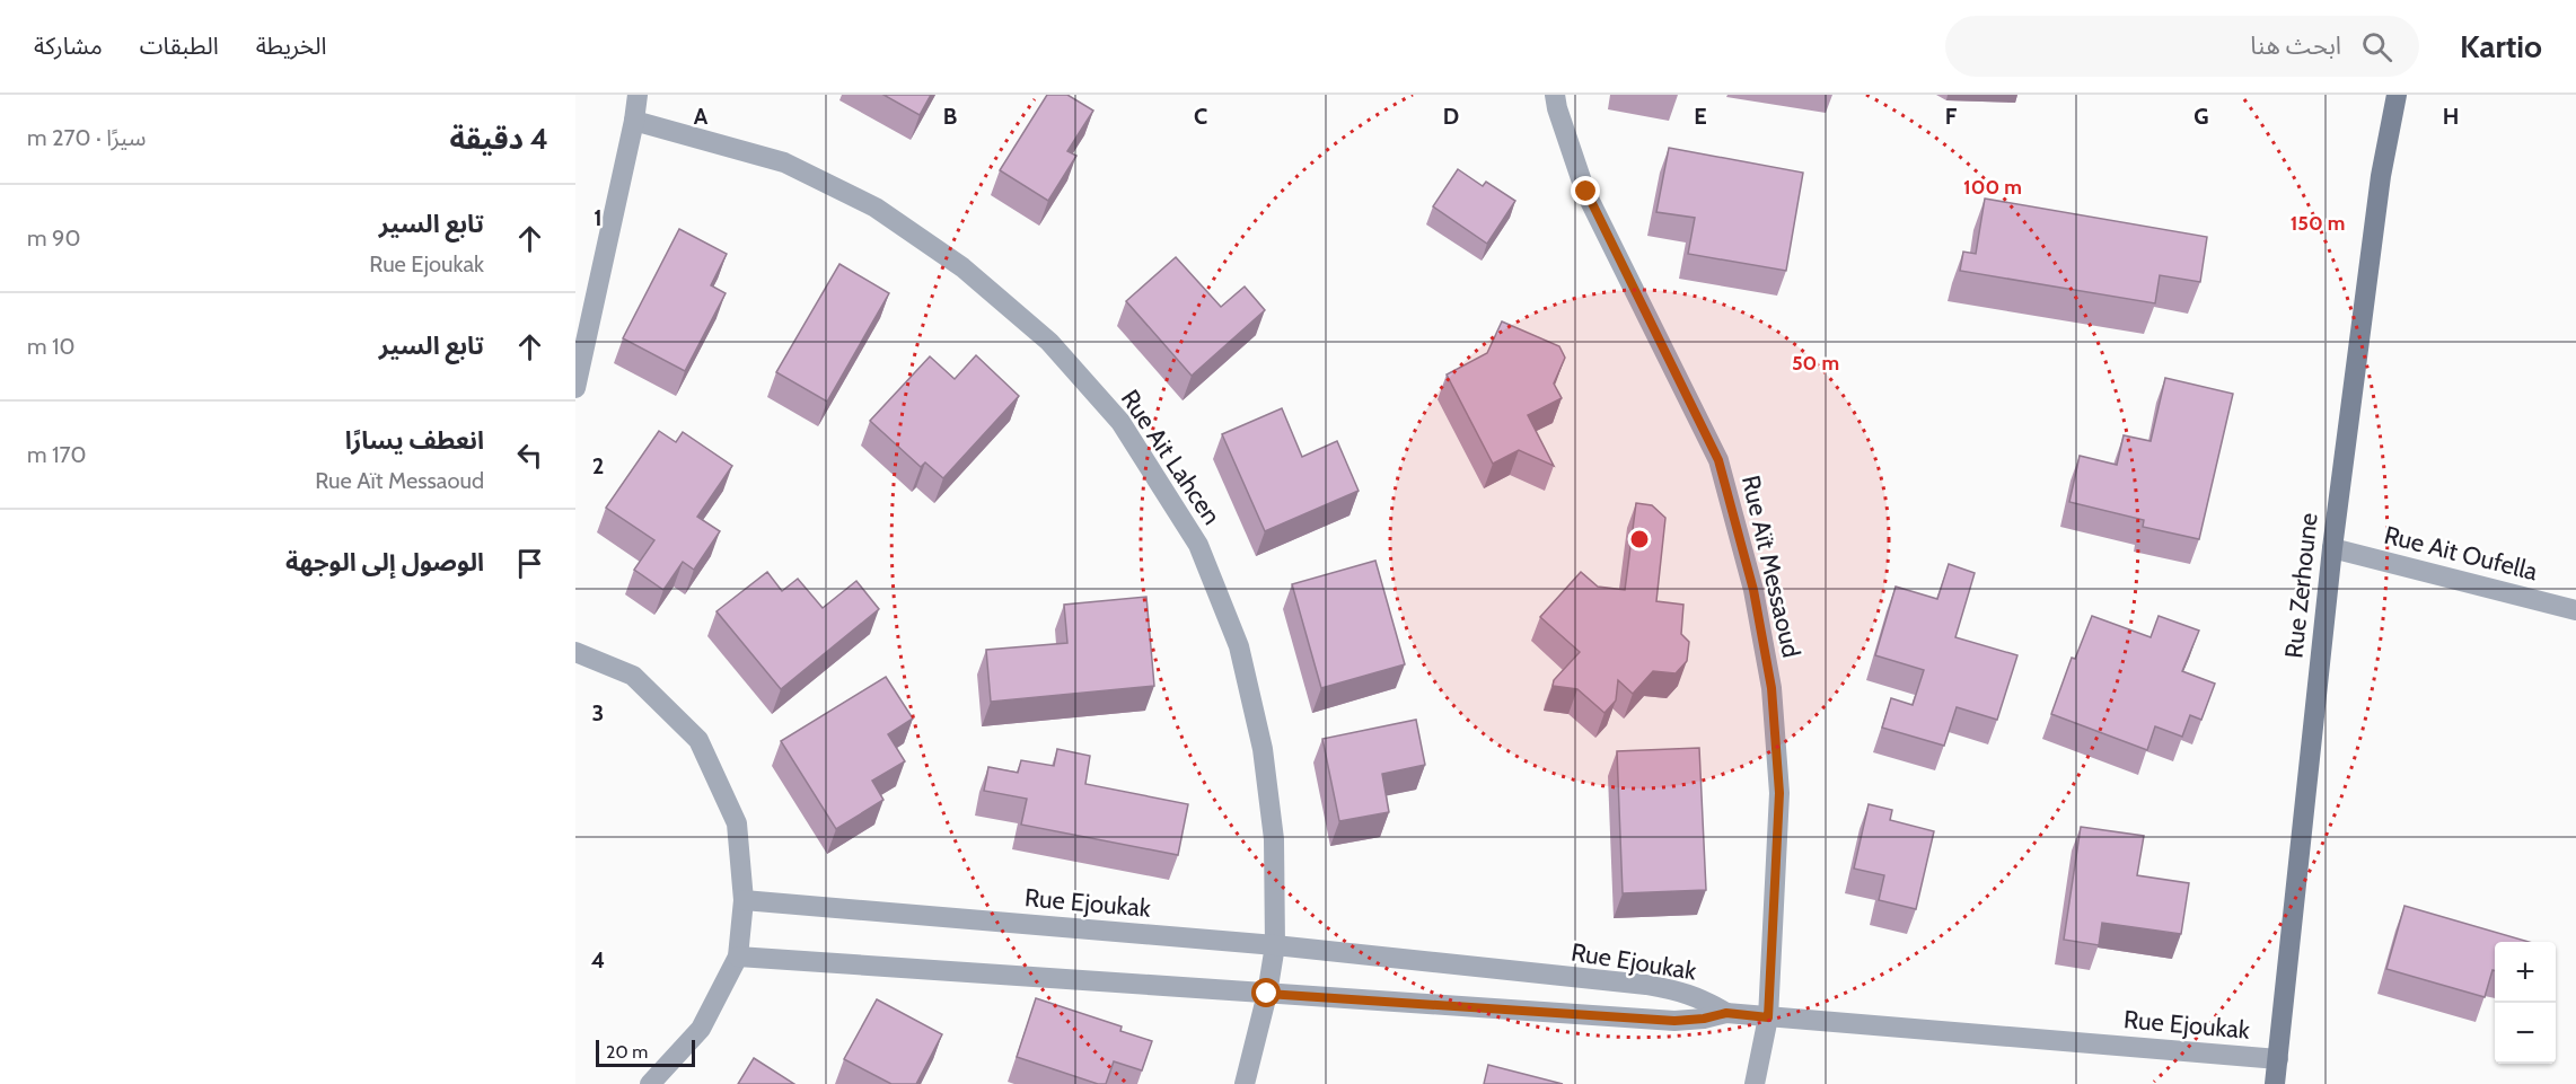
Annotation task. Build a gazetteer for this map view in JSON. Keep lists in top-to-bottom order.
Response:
{
  "streets": {
    "street": [
      "Rue Ait Lahcen",
      "Rue Ait Oufella",
      "Rue Aït Messaoud",
      "Rue Zerhoune",
      "Rue Ejoukak"
    ]
  },
  "crossings": [
    ["Rue Ait Lahcen", "Rue Ejoukak"],
    ["Rue Ait Oufella", "Rue Zerhoune"],
    ["Rue Aït Messaoud", "Rue Ejoukak"],
    ["Rue Zerhoune", "Rue Ejoukak"]
  ],
  "scale_bar": "20 m",
  "page": {
    "header": "Kartio",
    "search": "ابحث هنا",
    "nav": ["الخريطة", "الطبقات", "مشاركة"],
    "heading": ["4 دقيقة", "سيرًا · 270 m"],
    "list": [
      ["تابع السير", "Rue Ejoukak", "90 m"],
      ["تابع السير", "10 m"],
      ["انعطف يسارًا", "Rue Aït Messaoud", "170 m"],
      "الوصول إلى الوجهة"
    ],
    "map_buttons": ["+", "−"],
    "scale": "20 m"
  },
  "grid": {
    "columns": [
      "A",
      "B",
      "C",
      "D",
      "E",
      "F",
      "G",
      "H"
    ],
    "rows": [
      "1",
      "2",
      "3",
      "4"
    ]
  },
  "rings": ["100 m", "150 m", "50 m"]
}
